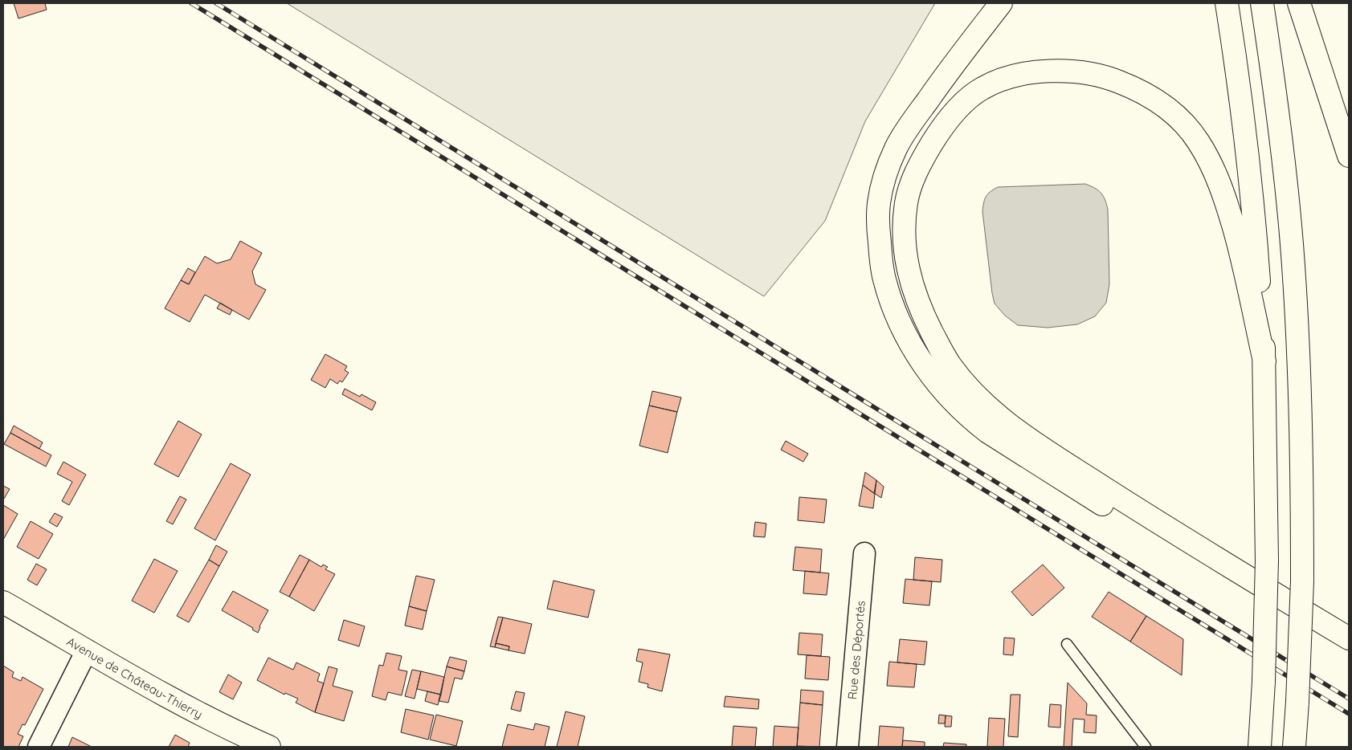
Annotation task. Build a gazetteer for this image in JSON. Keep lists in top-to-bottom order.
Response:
{
  "streets": {
    "main road": ["Avenue de Château-Thierry"],
    "street": ["Rue des Déportés"]
  }
}
